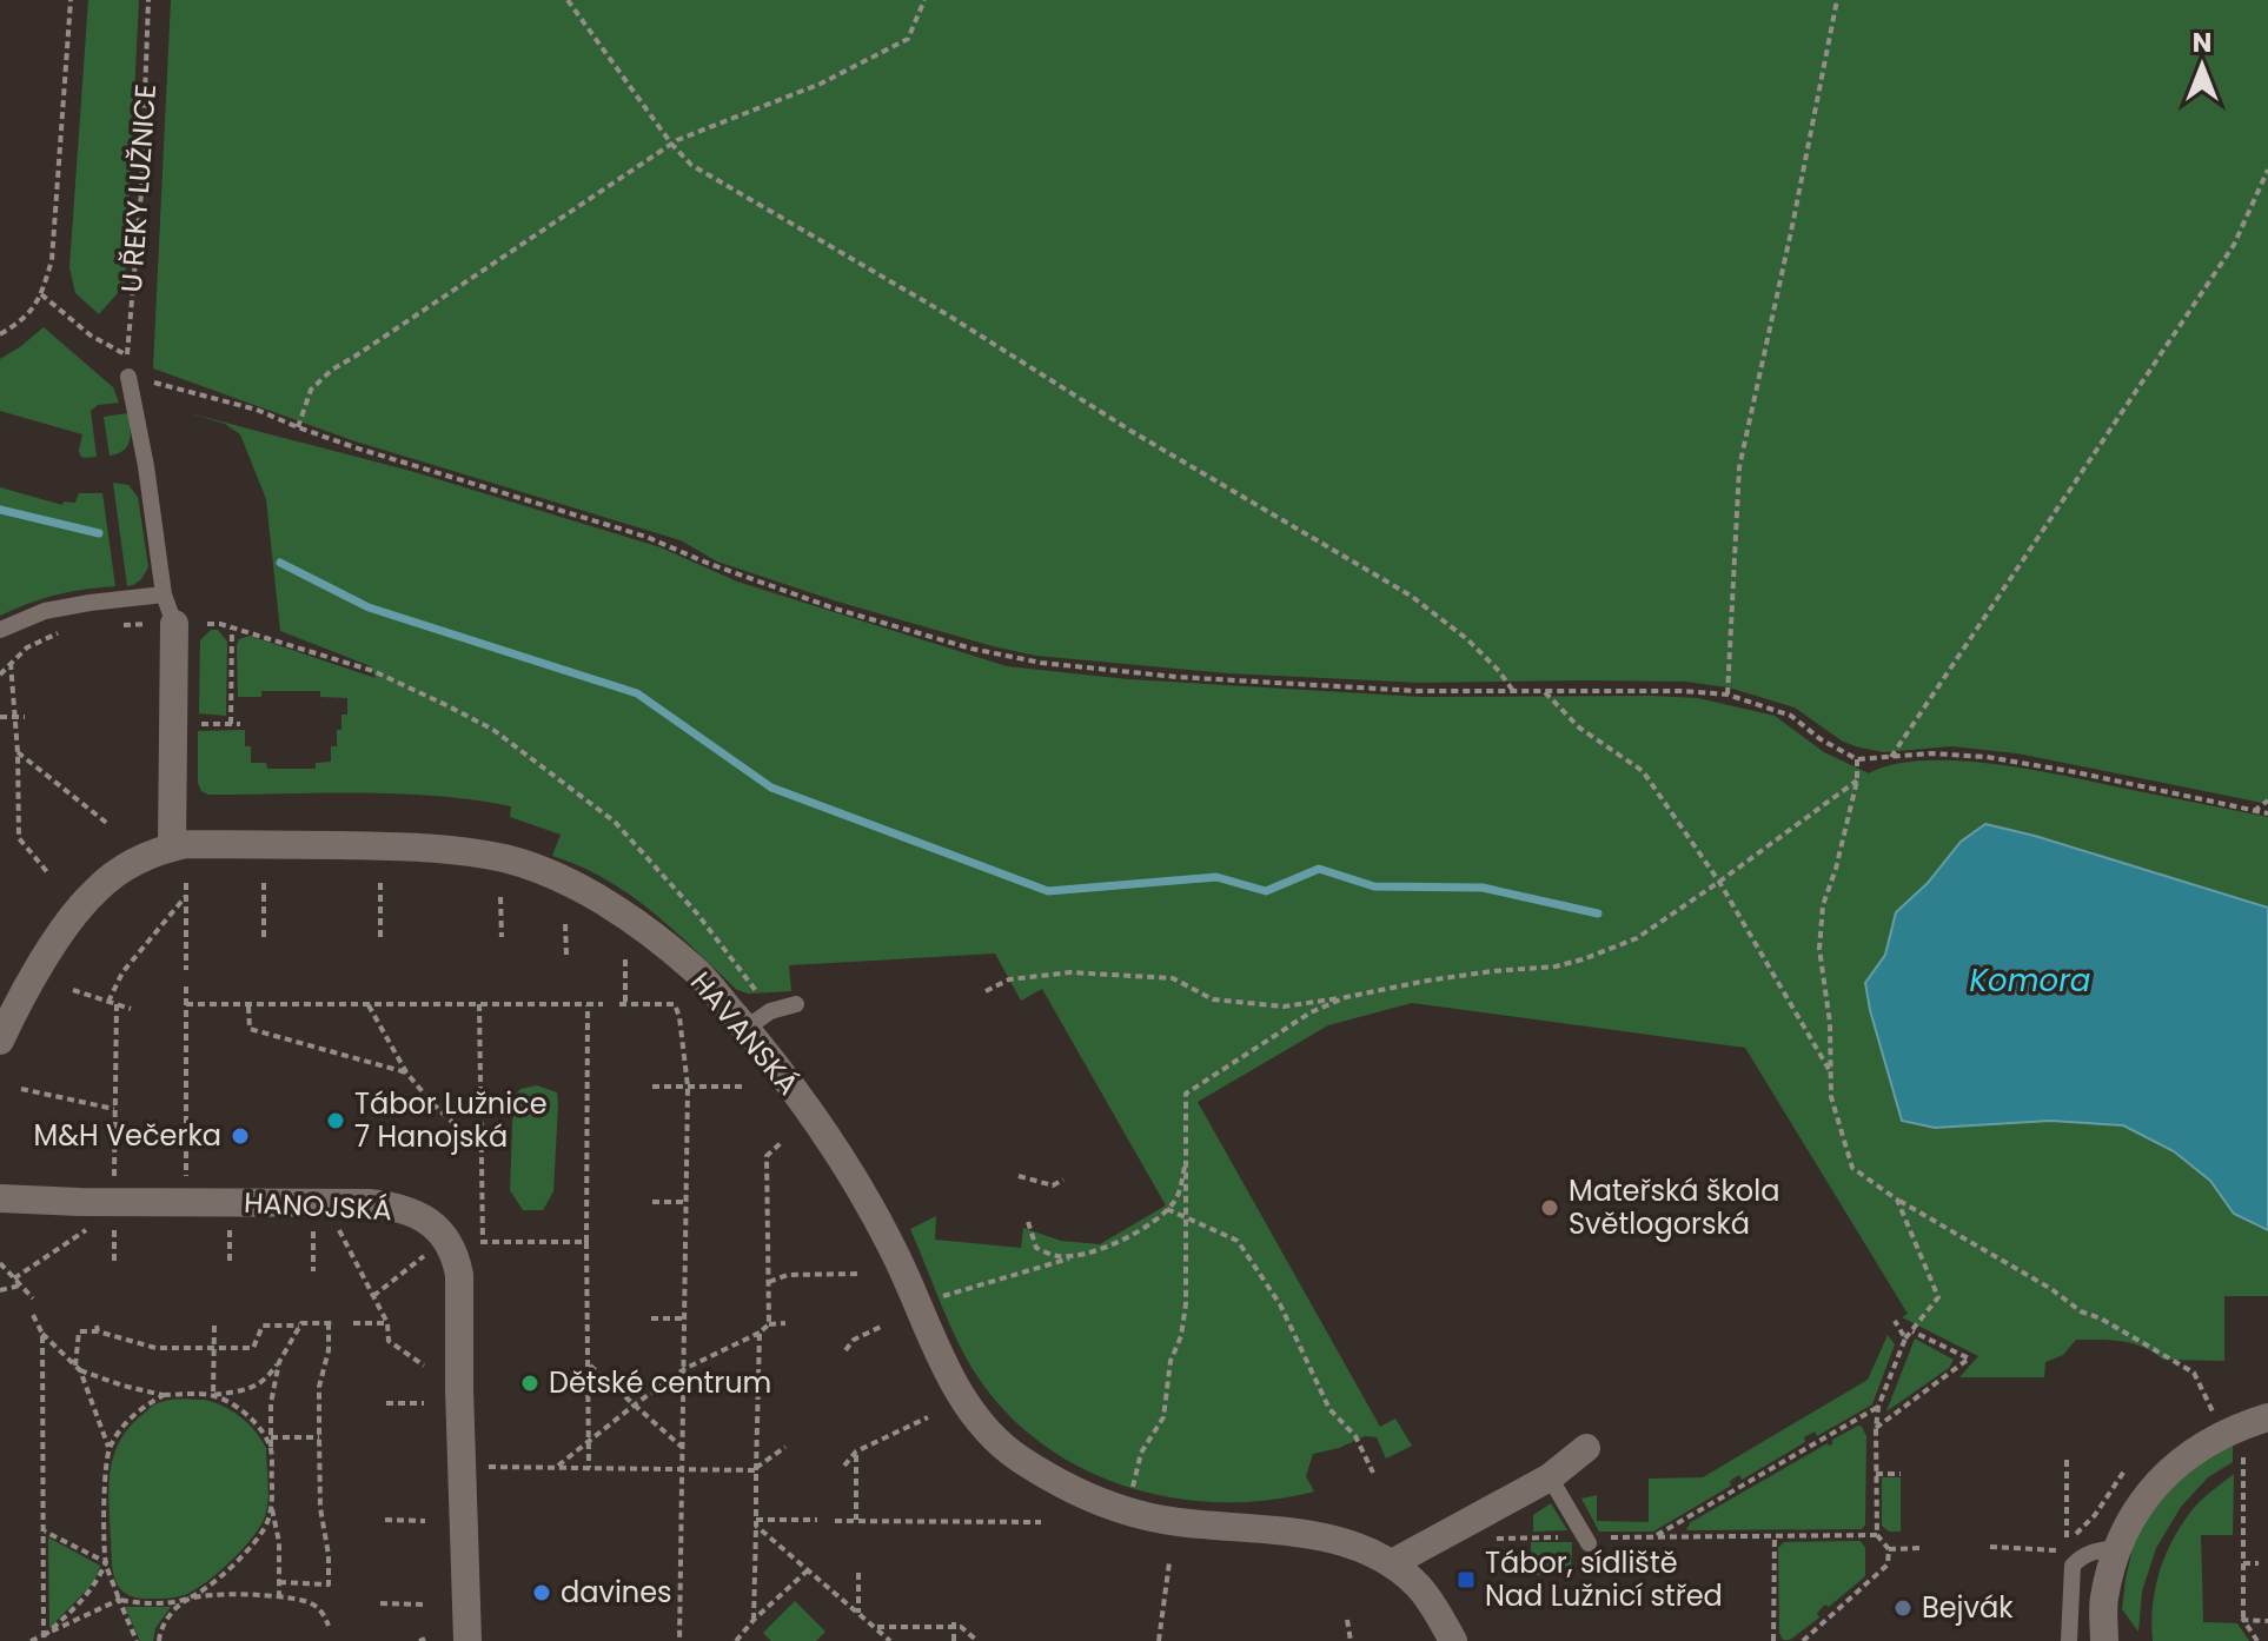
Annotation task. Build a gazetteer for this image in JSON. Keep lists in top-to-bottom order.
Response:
{
  "streets": {
    "street": ["HAVANSKÁ", "HANOJSKÁ"],
    "path": ["U ŘEKY LUŽNICE"]
  },
  "water": ["Komora"],
  "places": {
    "other": [
      "Tábor Lužnice 7 Hanojská",
      "M&H Večerka",
      "Mateřská škola Světlogorská",
      "Dětské centrum",
      "davines",
      "Bejvák"
    ],
    "transit": ["Tábor, sídliště Nad Lužnicí střed"]
  },
  "north": "top"
}
